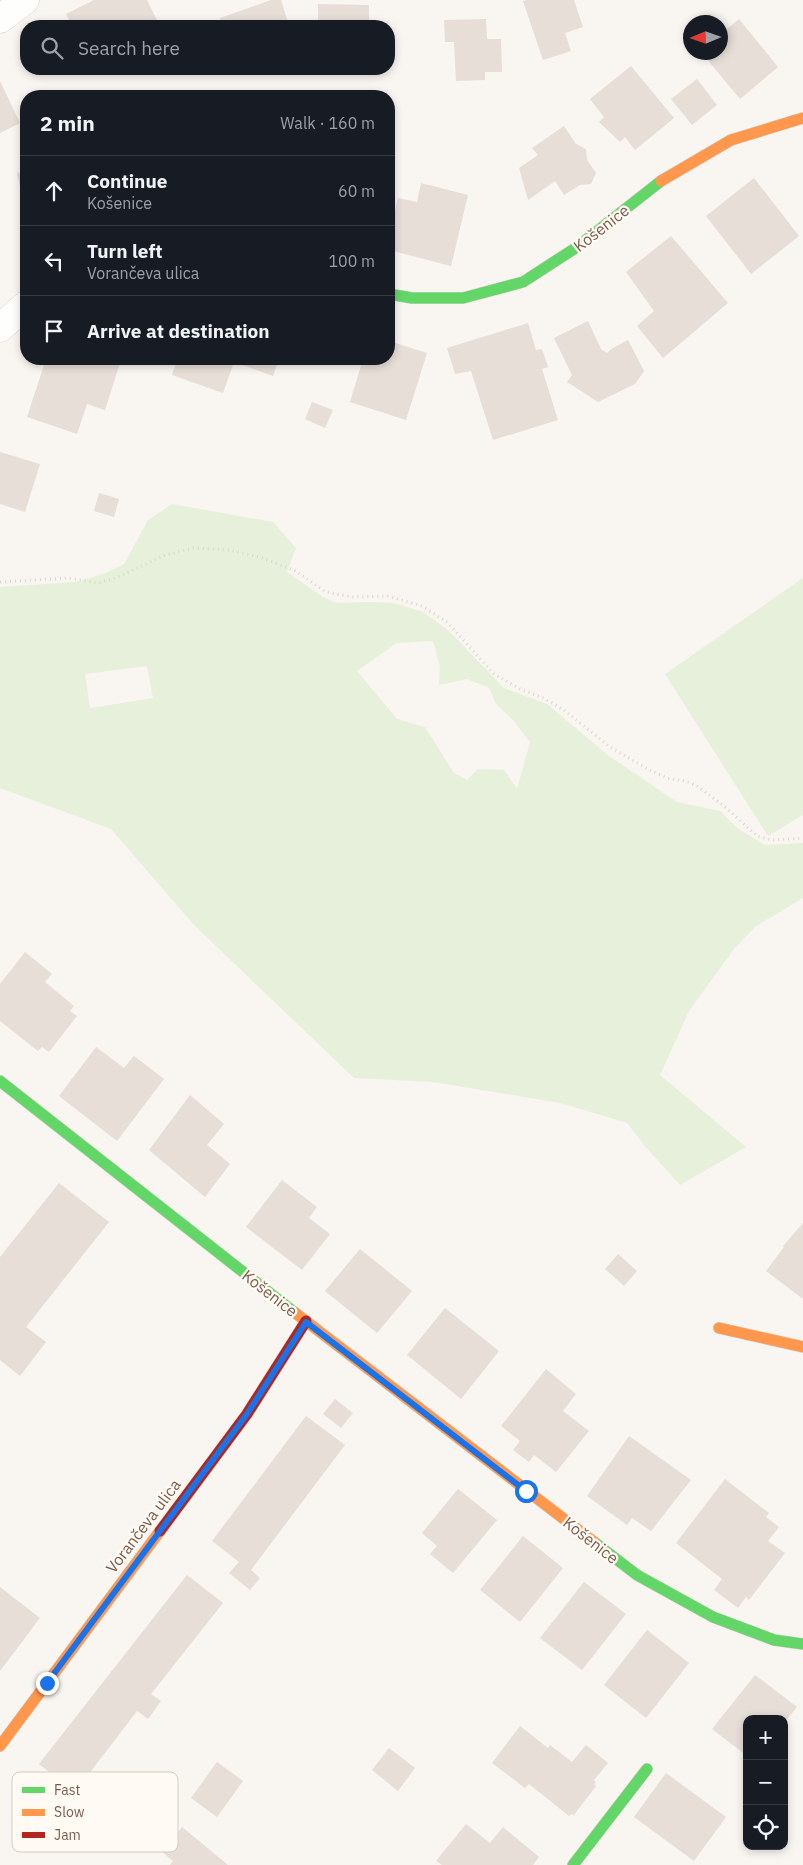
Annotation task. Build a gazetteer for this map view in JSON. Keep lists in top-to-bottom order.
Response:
{
  "streets": {
    "street": ["Košenice", "Vorančeva ulica"]
  },
  "crossings": [
    ["Košenice", "Vorančeva ulica"]
  ],
  "legend": ["Fast", "Slow", "Jam"],
  "north": "left",
  "page": {
    "search": "Search here",
    "heading": ["2 min", "Walk · 160 m"],
    "list": [
      ["Continue", "Košenice", "60 m"],
      ["Turn left", "Vorančeva ulica", "100 m"],
      "Arrive at destination"
    ],
    "map_buttons": ["+", "−"]
  }
}
